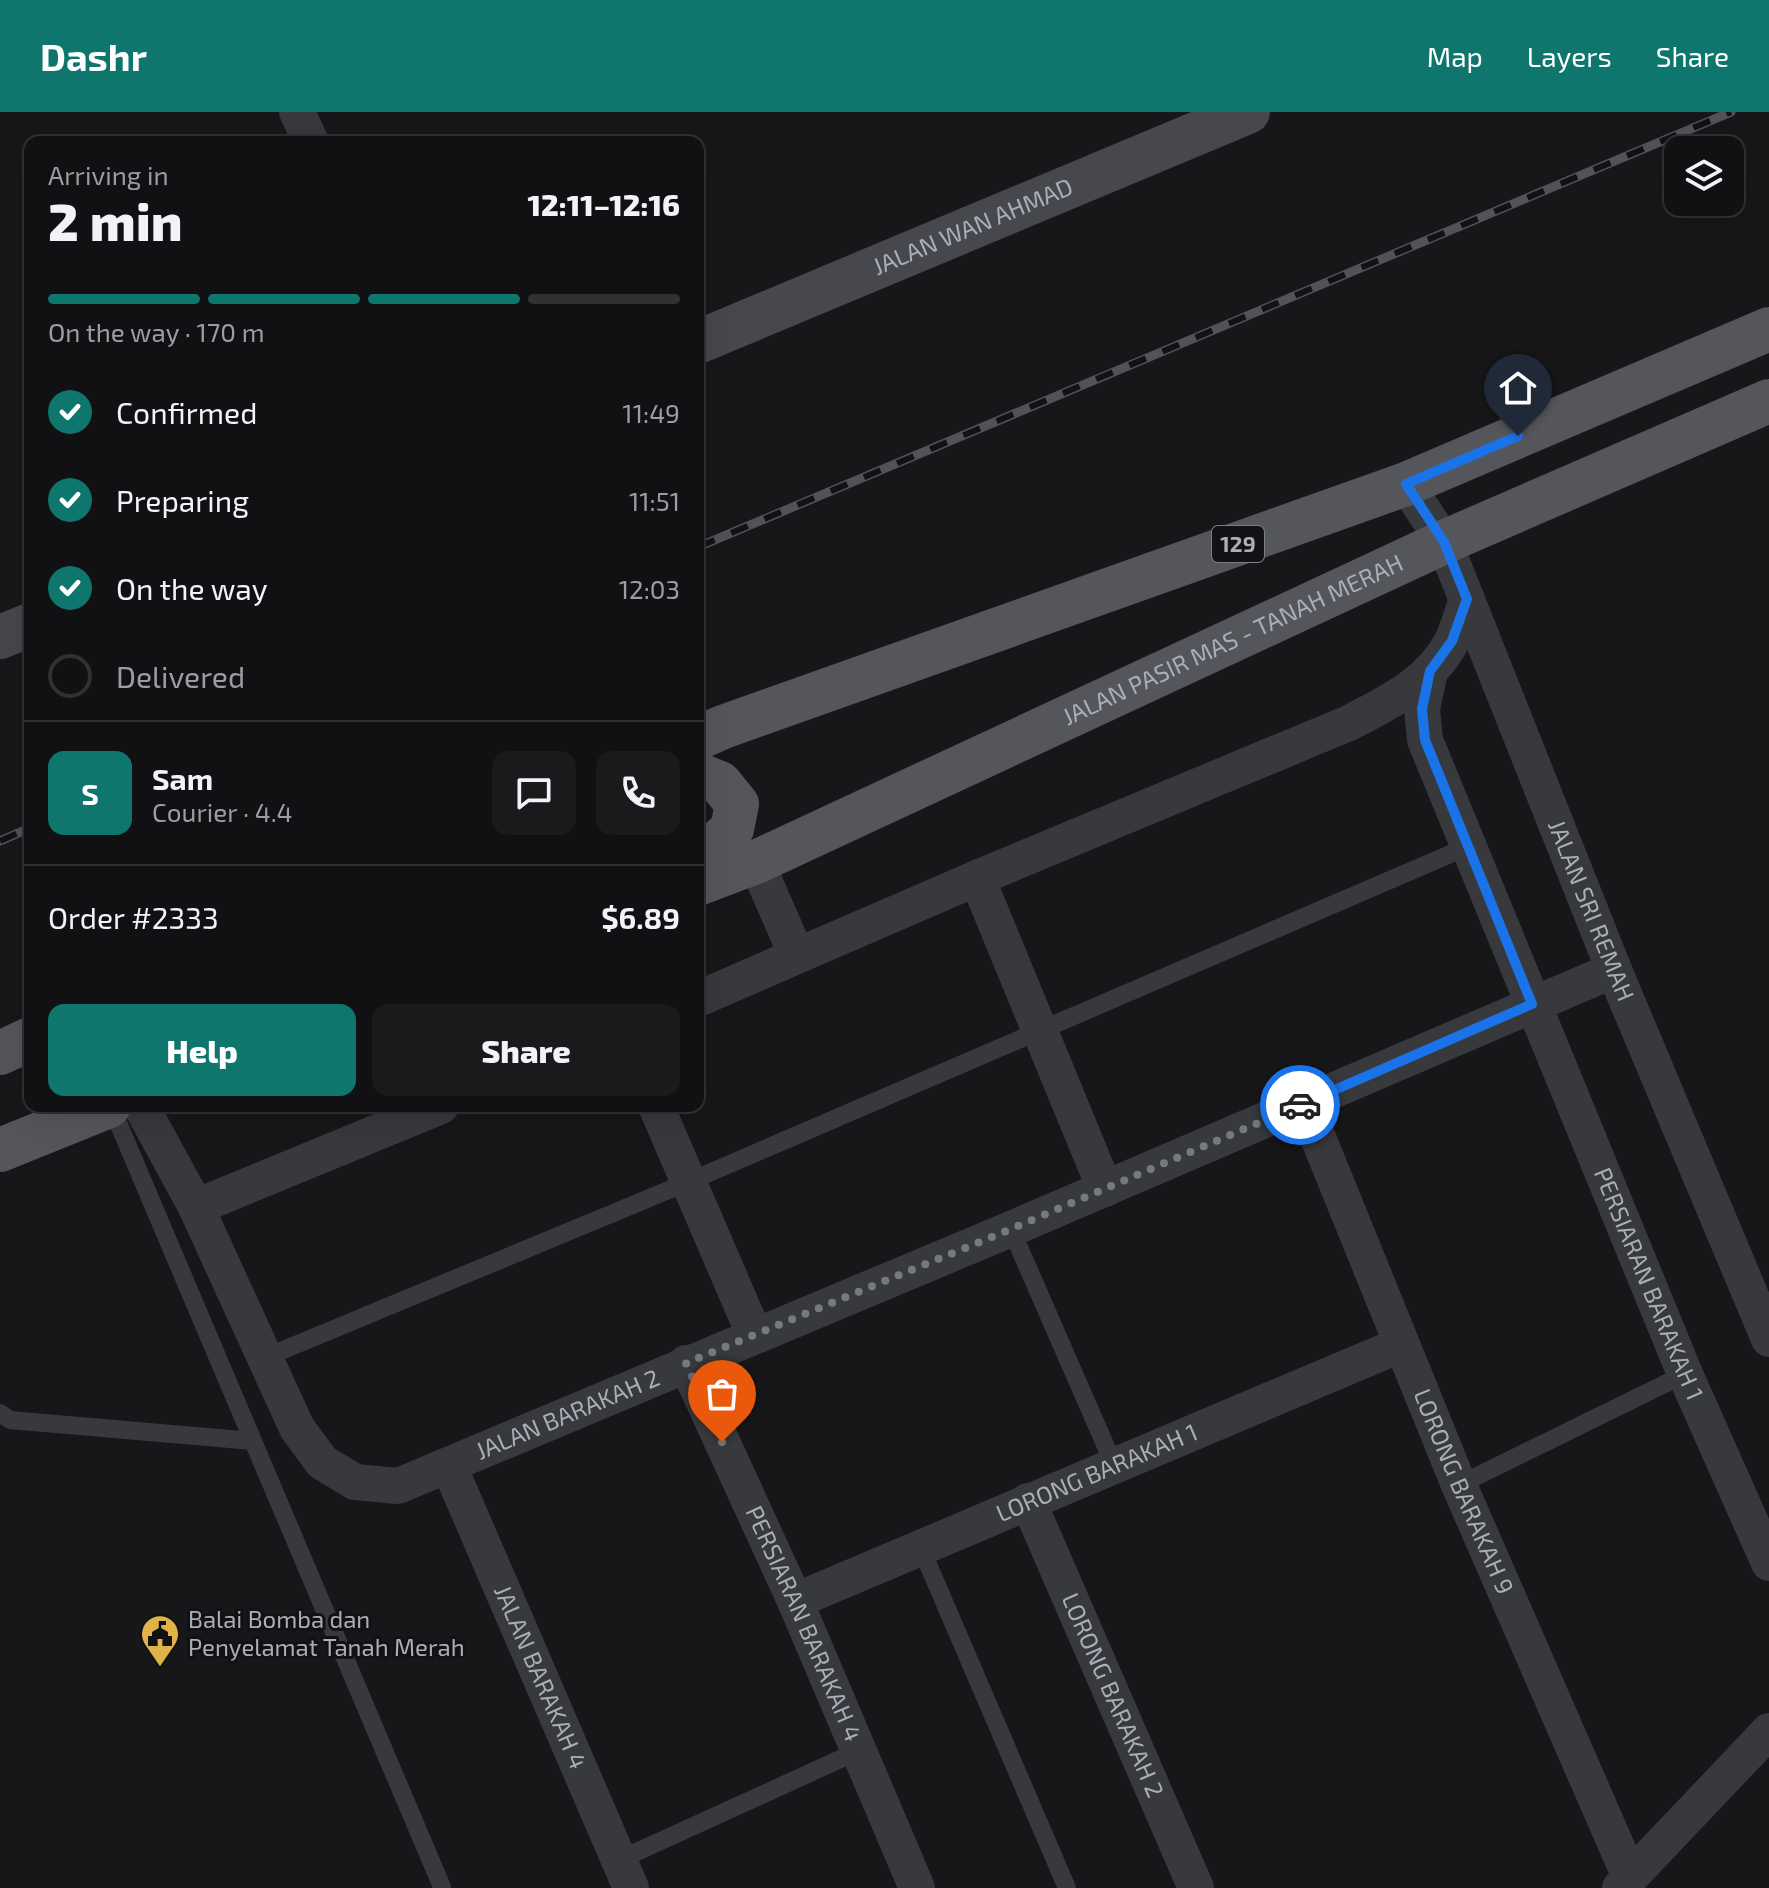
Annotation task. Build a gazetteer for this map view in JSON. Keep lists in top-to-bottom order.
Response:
{
  "streets": {
    "main road": ["129", "JALAN PASIR MAS - TANAH MERAH"],
    "street": [
      "JALAN WAN AHMAD",
      "JALAN SRI REMAH",
      "PERSIARAN BARAKAH 1",
      "JALAN BARAKAH 2",
      "LORONG BARAKAH 1",
      "LORONG BARAKAH 9",
      "PERSIARAN BARAKAH 4",
      "JALAN BARAKAH 4",
      "LORONG BARAKAH 2"
    ]
  },
  "crossings": [
    ["129", "JALAN SRI REMAH"],
    ["JALAN PASIR MAS - TANAH MERAH", "JALAN SRI REMAH"],
    ["JALAN SRI REMAH", "JALAN BARAKAH 2"],
    ["PERSIARAN BARAKAH 1", "JALAN BARAKAH 2"],
    ["JALAN BARAKAH 2", "LORONG BARAKAH 9"],
    ["JALAN BARAKAH 2", "PERSIARAN BARAKAH 4"],
    ["JALAN BARAKAH 2", "JALAN BARAKAH 4"],
    ["LORONG BARAKAH 1", "LORONG BARAKAH 9"],
    ["LORONG BARAKAH 1", "PERSIARAN BARAKAH 4"],
    ["LORONG BARAKAH 1", "LORONG BARAKAH 2"]
  ],
  "places": {
    "public building": ["Balai Bomba dan Penyelamat Tanah Merah"]
  },
  "page": {
    "header": "Dashr",
    "nav": ["Map", "Layers", "Share"],
    "heading": ["2 min", "Arriving in", "12:11–12:16"],
    "panel": [
      "Sam",
      "Courier · 4.4",
      "Order #2333",
      "$6.89"
    ],
    "bar": "On the way · 170 m",
    "list": [
      ["Confirmed", "11:49"],
      ["Preparing", "11:51"],
      ["On the way", "12:03"],
      "Delivered"
    ],
    "round": "S",
    "buttons": ["Help", "Share"]
  }
}
